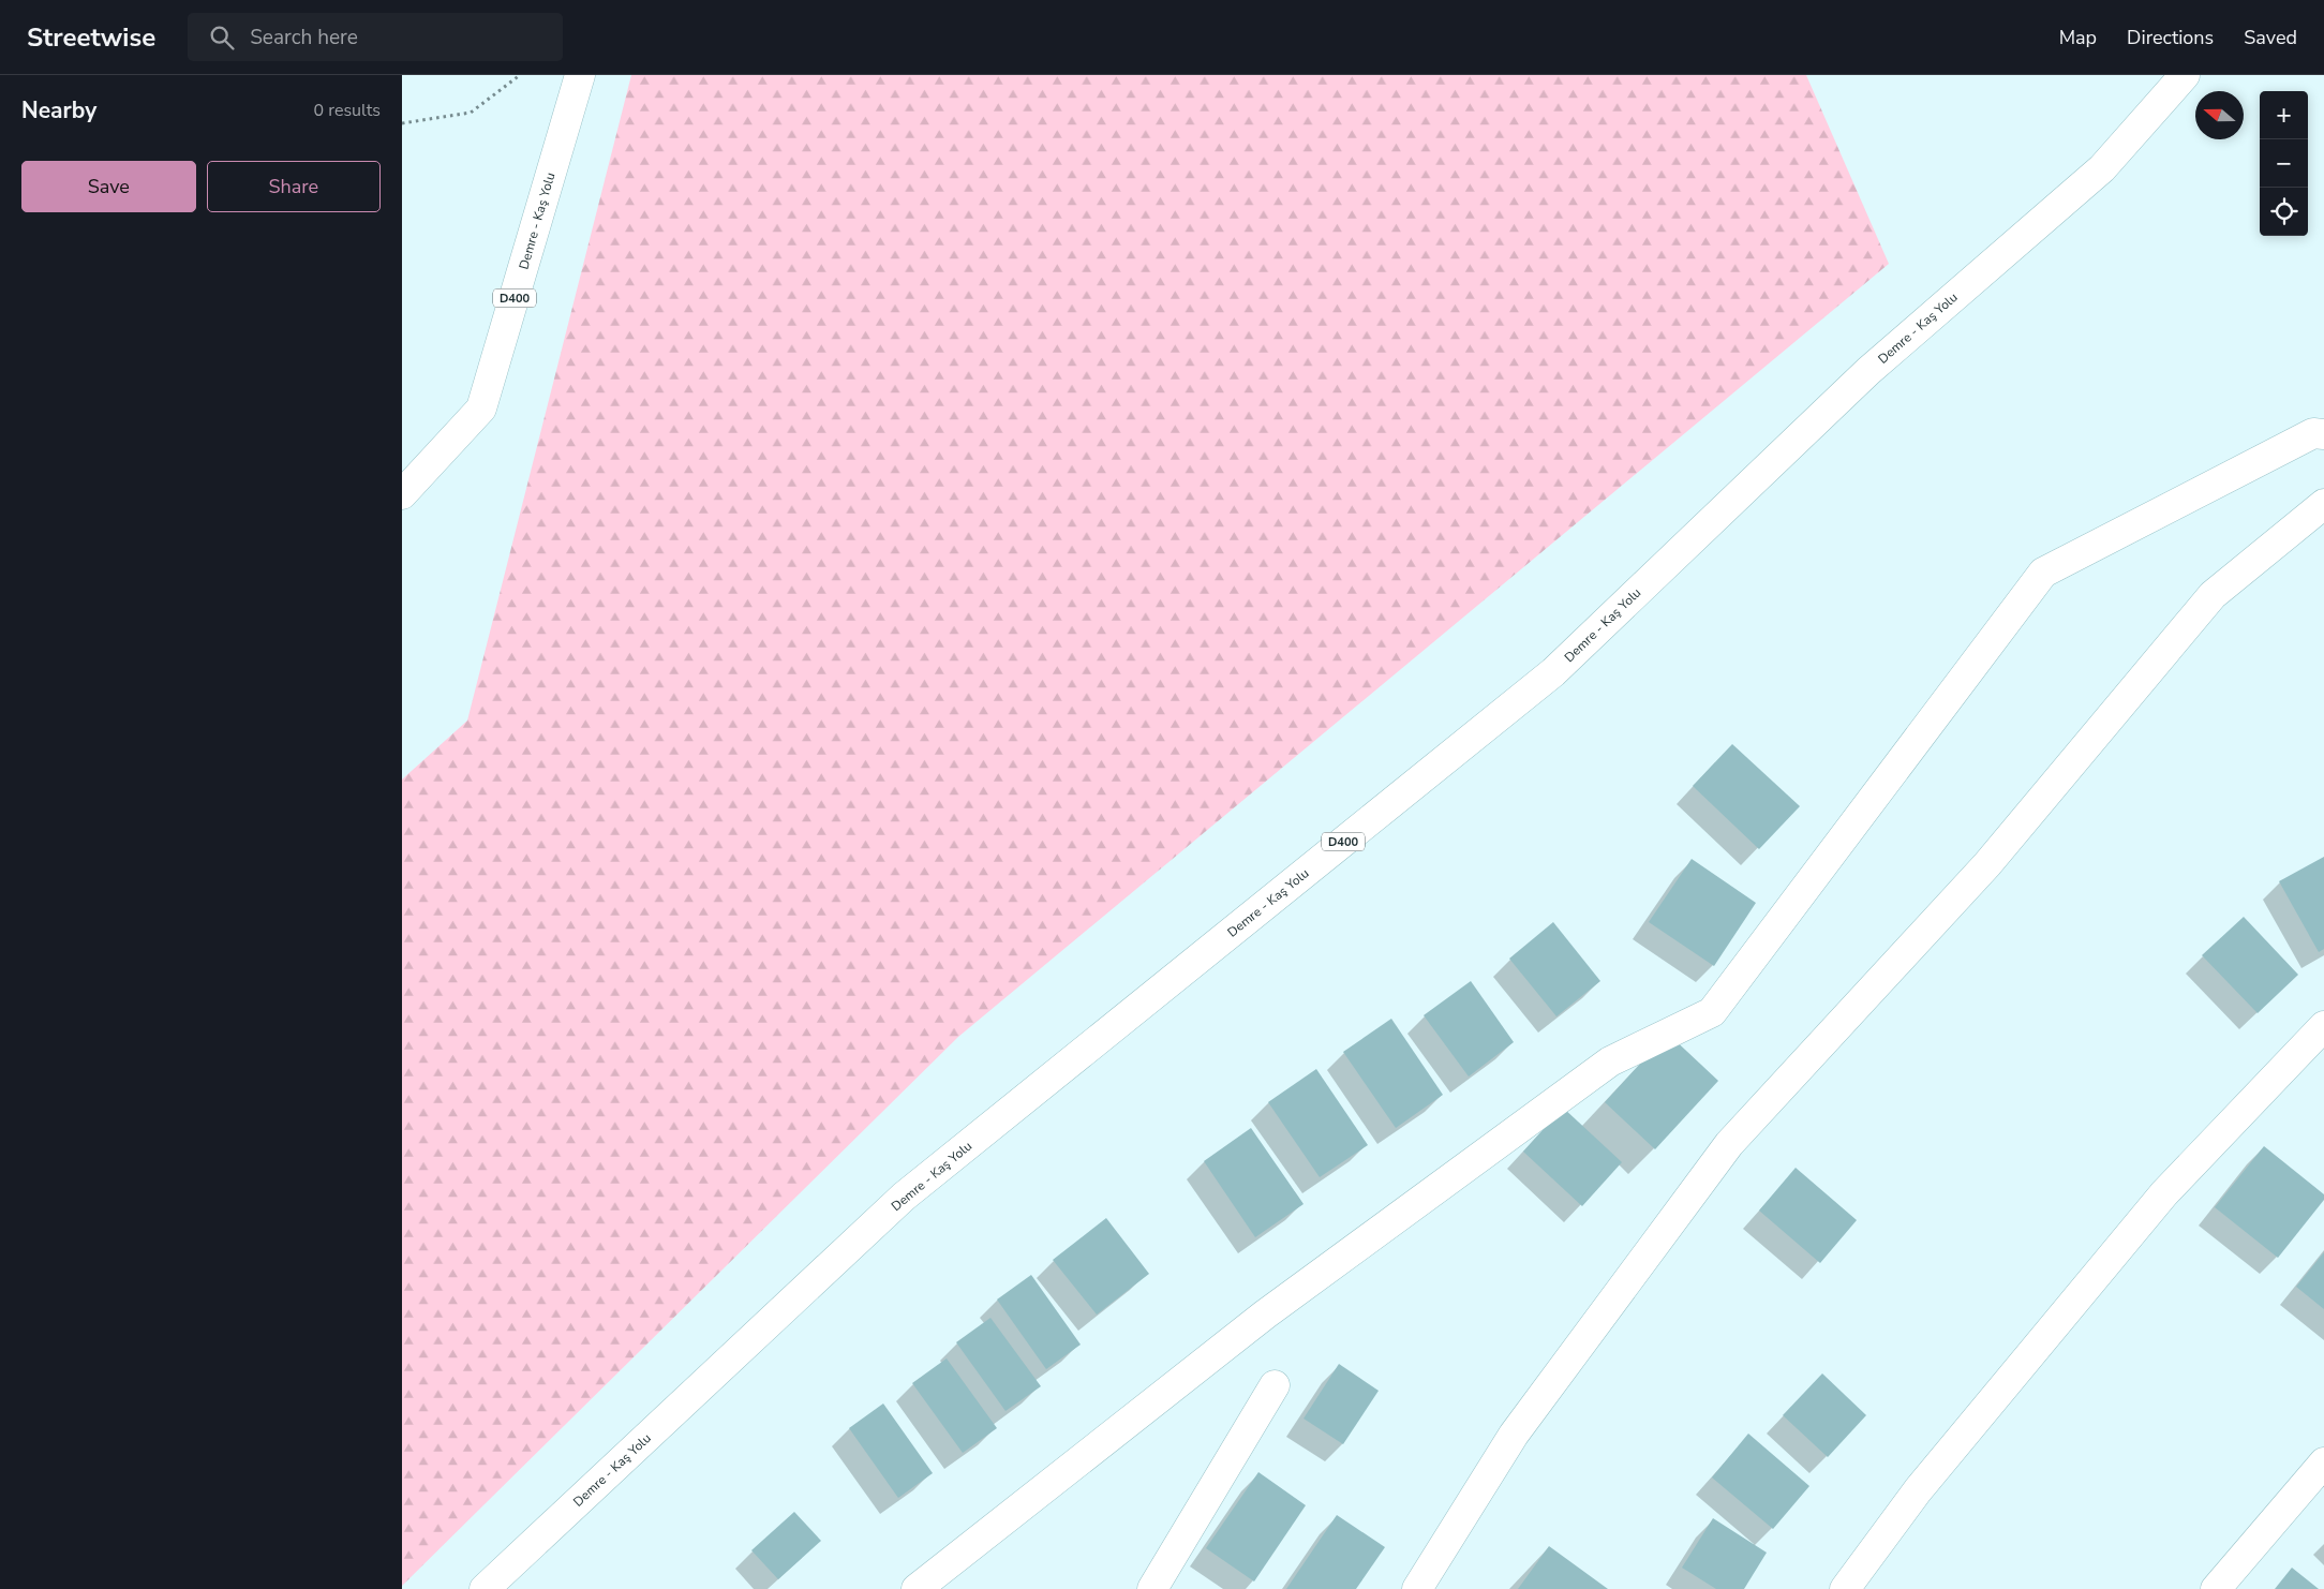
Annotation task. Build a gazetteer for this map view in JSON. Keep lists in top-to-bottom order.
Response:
{
  "streets": {
    "main road": ["Demre - Kaş Yolu", "D400"]
  },
  "north": "left",
  "page": {
    "header": "Streetwise",
    "search": "Search here",
    "nav": ["Map", "Directions", "Saved"],
    "heading": ["Nearby", "0 results"],
    "map_buttons": ["+", "−"],
    "buttons": ["Save", "Share"]
  }
}
